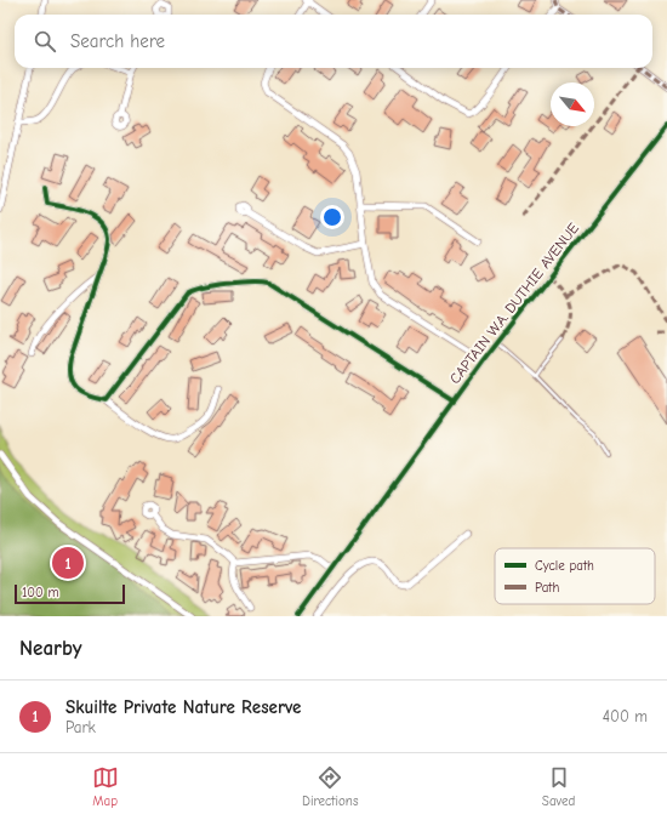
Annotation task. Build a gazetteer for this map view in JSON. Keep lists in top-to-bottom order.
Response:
{
  "streets": {
    "street": ["CAPTAIN W.A. DUTHIE AVENUE"]
  },
  "legend": ["Cycle path", "Path"],
  "scale_bar": "100 m",
  "north": "bottom right",
  "page": {
    "search": "Search here",
    "pins": "1",
    "scale": "100 m",
    "heading": "Nearby",
    "list": [
      {
        "mark": "1",
        "name": "Skuilte Private Nature Reserve",
        "note": "Park",
        "value": "400 m"
      }
    ],
    "nav": ["Map", "Directions", "Saved"]
  }
}
